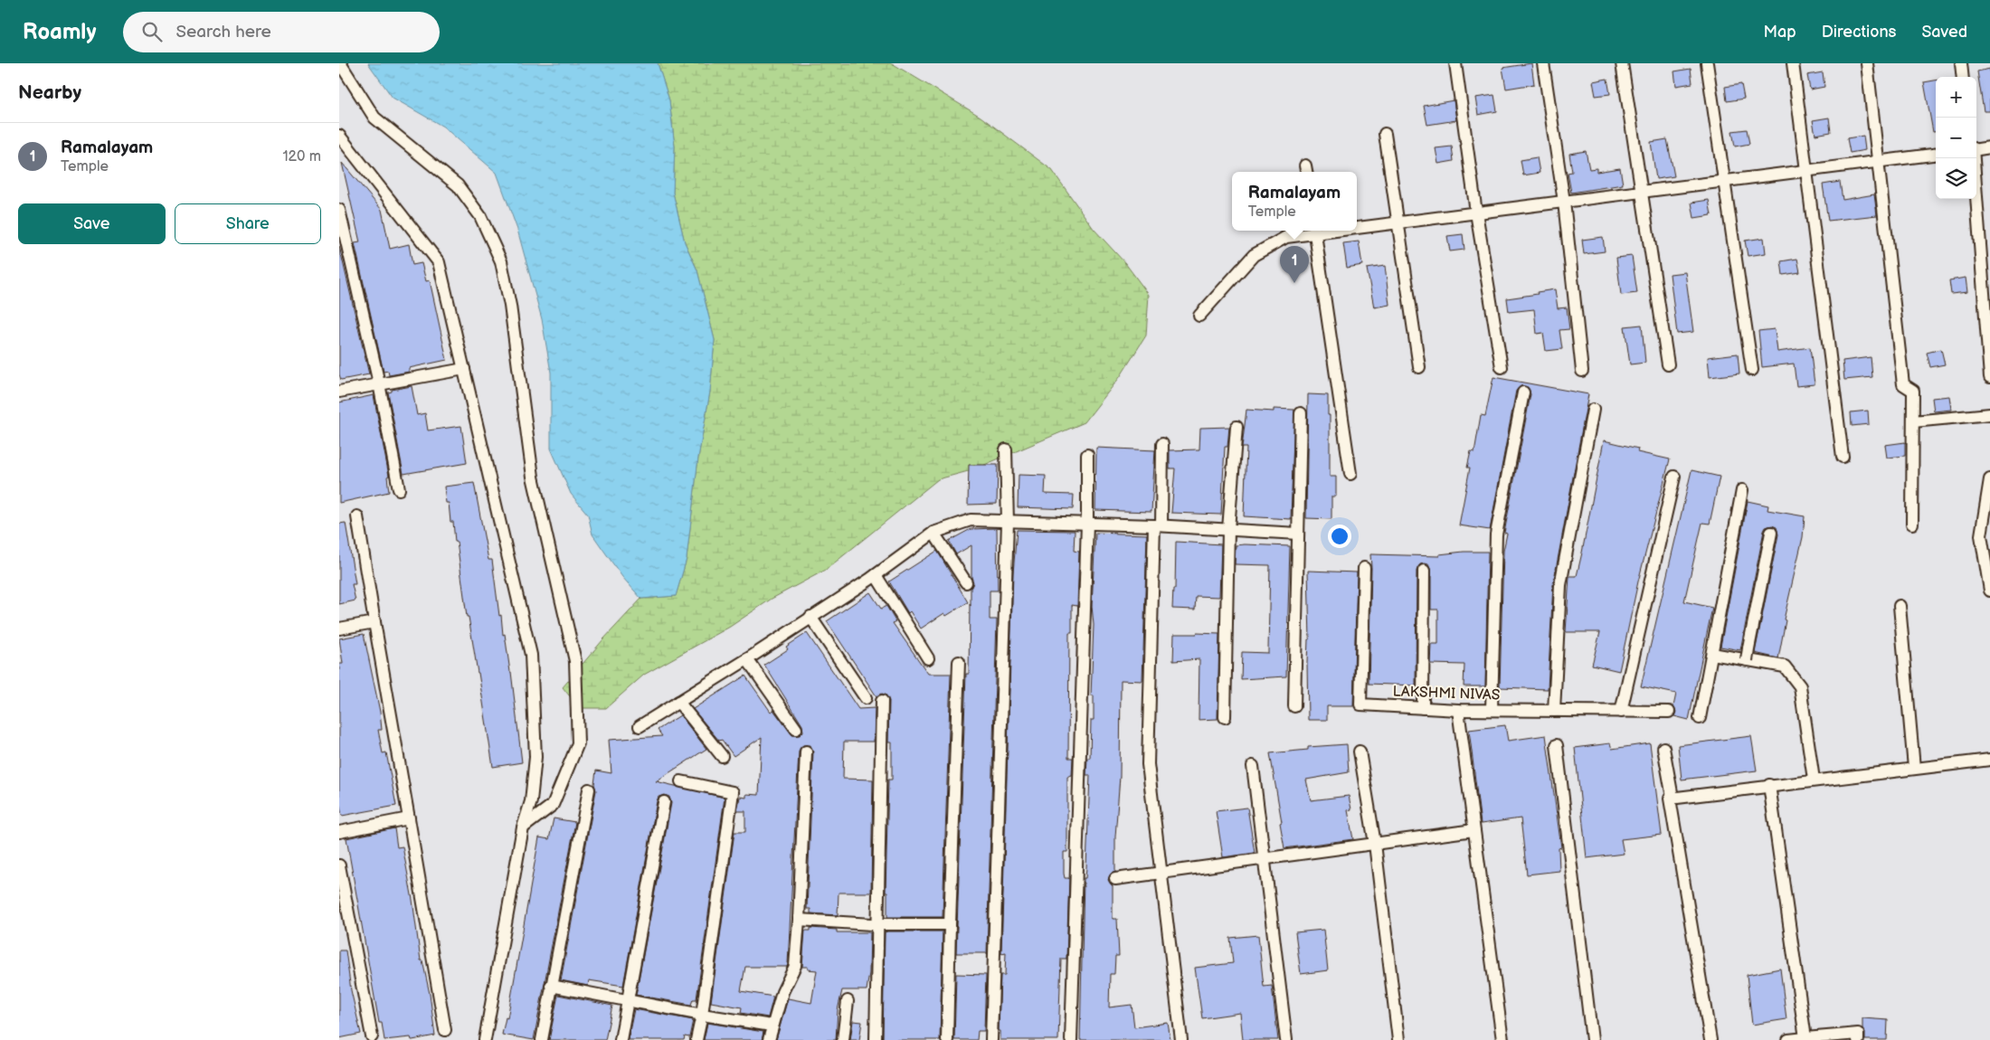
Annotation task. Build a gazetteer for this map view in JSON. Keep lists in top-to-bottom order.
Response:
{
  "streets": {
    "street": ["LAKSHMI NIVAS"]
  },
  "page": {
    "header": "Roamly",
    "search": "Search here",
    "nav": ["Map", "Directions", "Saved"],
    "heading": "Nearby",
    "map_buttons": ["+", "−"],
    "list": [
      {
        "mark": "1",
        "name": "Ramalayam",
        "note": "Temple",
        "value": "120 m"
      }
    ],
    "popup": ["Ramalayam", "Temple"],
    "buttons": ["Save", "Share"],
    "pins": "1"
  }
}
